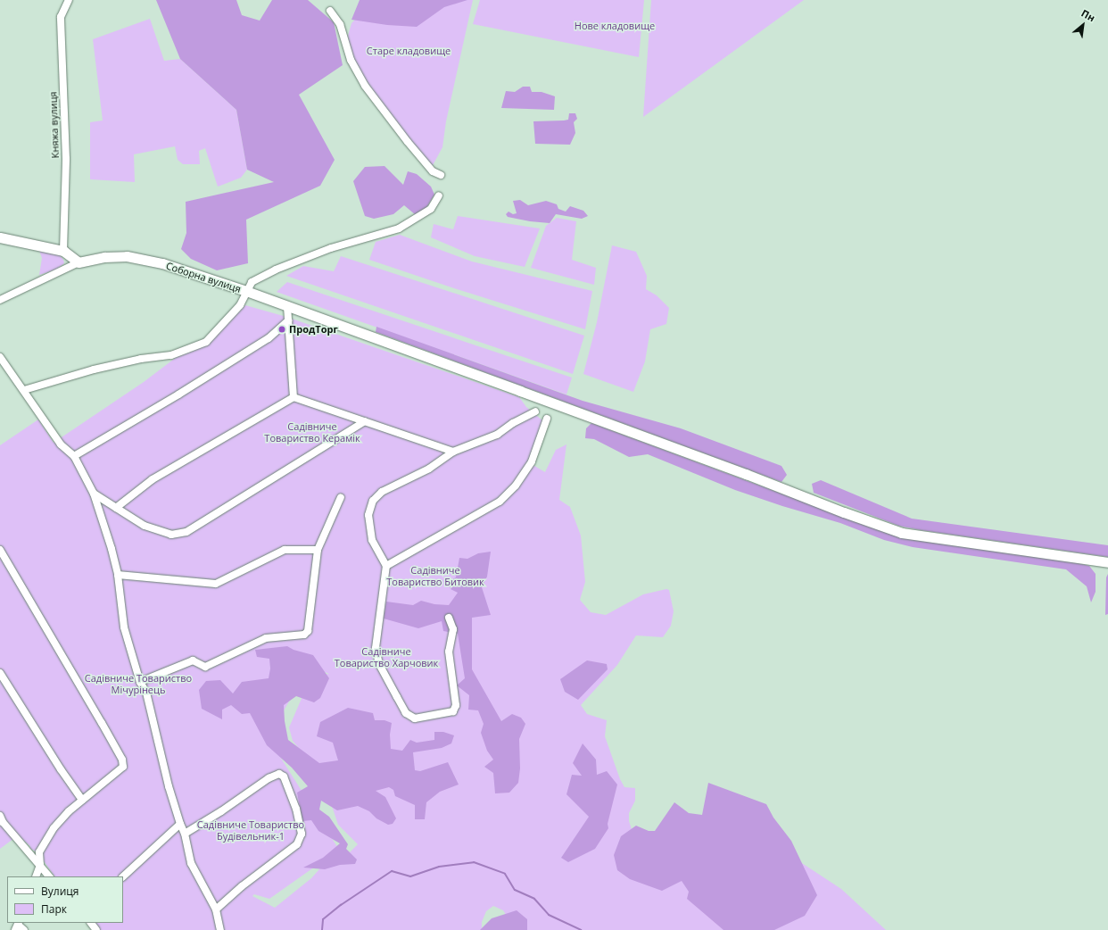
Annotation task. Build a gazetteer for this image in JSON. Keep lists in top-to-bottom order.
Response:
{
  "streets": {
    "main road": ["Соборна вулиця"],
    "street": ["Княжа вулиця"]
  },
  "parks": [
    "Нове кладовище",
    "Старе кладовище",
    "Садівниче Товариство Керамік",
    "Садівниче Товариство Битовик",
    "Садівниче Товариство Харчовик",
    "Садівниче Товариство Мічурінець",
    "Садівниче Товариство Будівельник-1"
  ],
  "places": ["ПродТорг"],
  "legend": ["Вулиця", "Парк"],
  "north": "top right"
}
